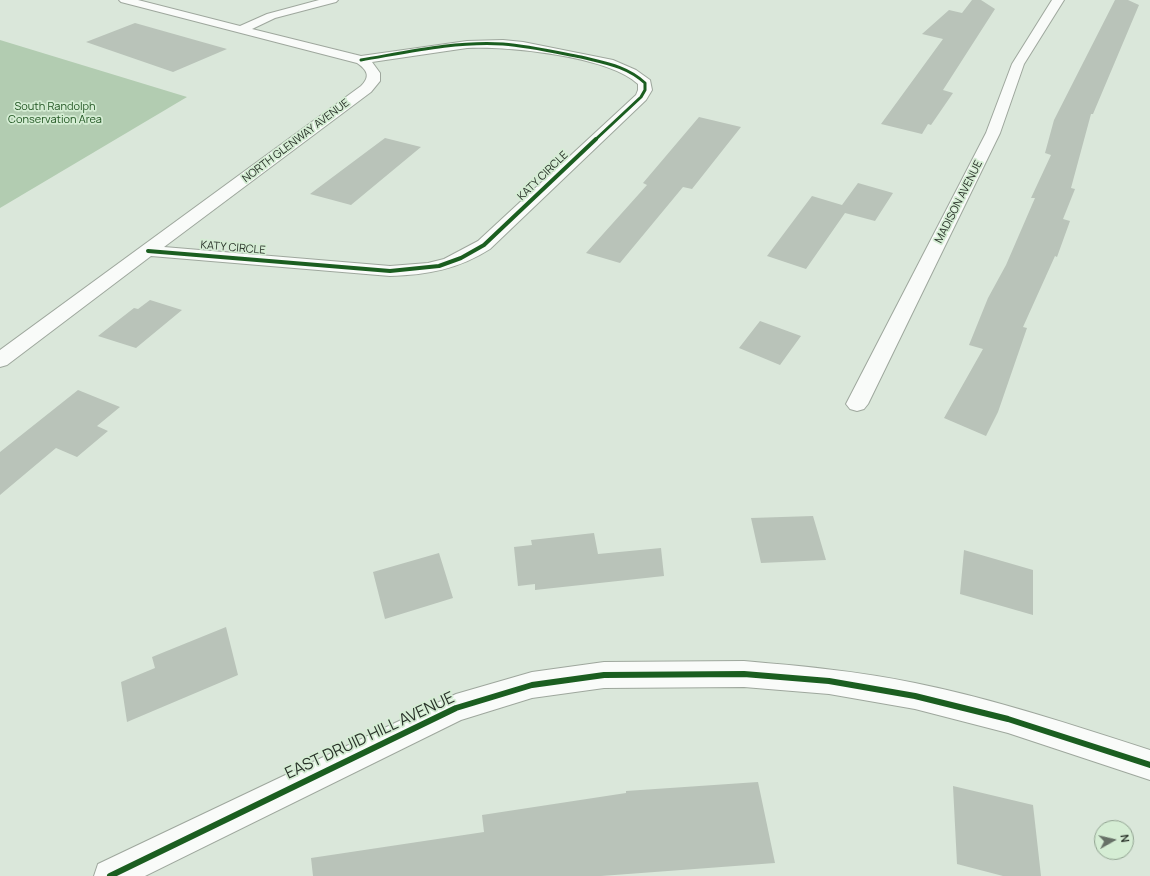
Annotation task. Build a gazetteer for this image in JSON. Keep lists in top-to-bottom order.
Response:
{
  "streets": {
    "street": [
      "NORTH GLENWAY AVENUE",
      "KATY CIRCLE",
      "MADISON AVENUE",
      "EAST DRUID HILL AVENUE"
    ]
  },
  "crossings": [
    ["NORTH GLENWAY AVENUE", "KATY CIRCLE"]
  ],
  "parks": ["South Randolph Conservation Area"],
  "north": "right"
}
